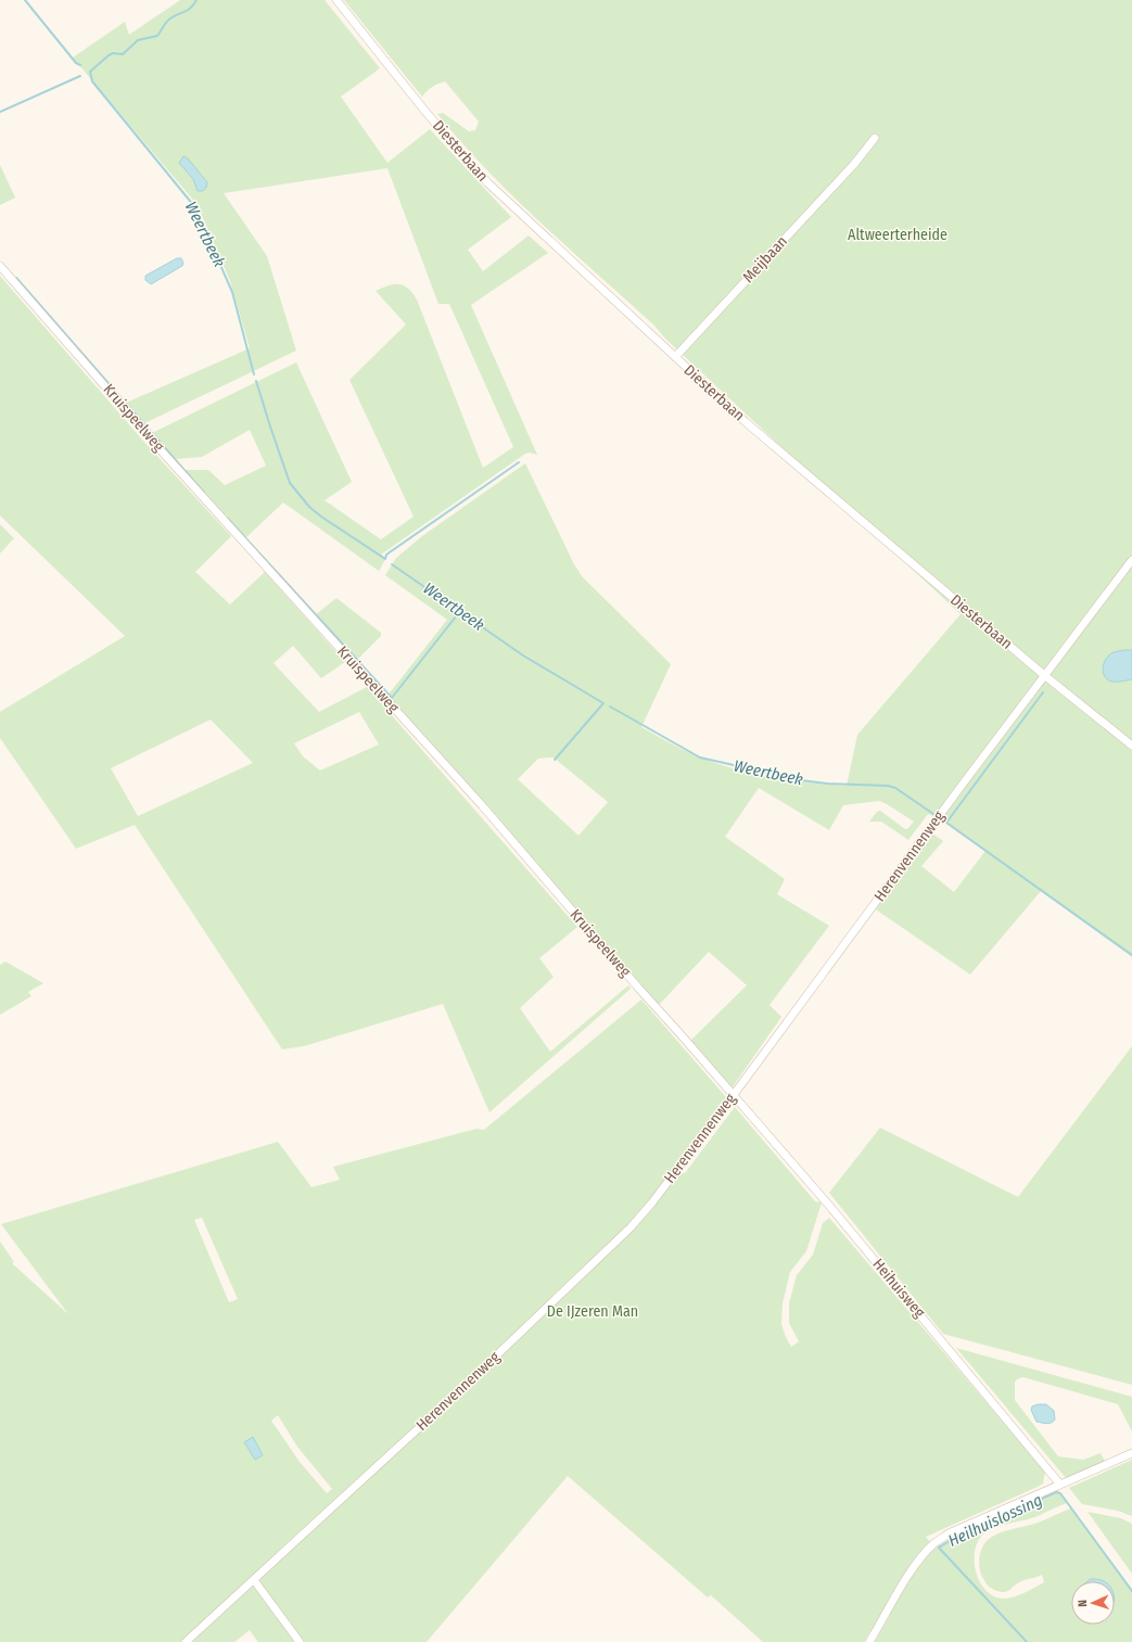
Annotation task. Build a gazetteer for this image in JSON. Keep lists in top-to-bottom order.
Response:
{
  "streets": {
    "street": [
      "Diesterbaan",
      "Meijbaan",
      "Kruispeelweg",
      "Herenvennenweg",
      "Heihuisweg"
    ]
  },
  "crossings": [
    ["Diesterbaan", "Meijbaan"],
    ["Diesterbaan", "Herenvennenweg"],
    ["Kruispeelweg", "Herenvennenweg"],
    ["Kruispeelweg", "Heihuisweg"],
    ["Herenvennenweg", "Heihuisweg"]
  ],
  "water": ["Weertbeek", "Heilhuislossing"],
  "parks": ["Altweerterheide", "De IJzeren Man"],
  "north": "left"
}
